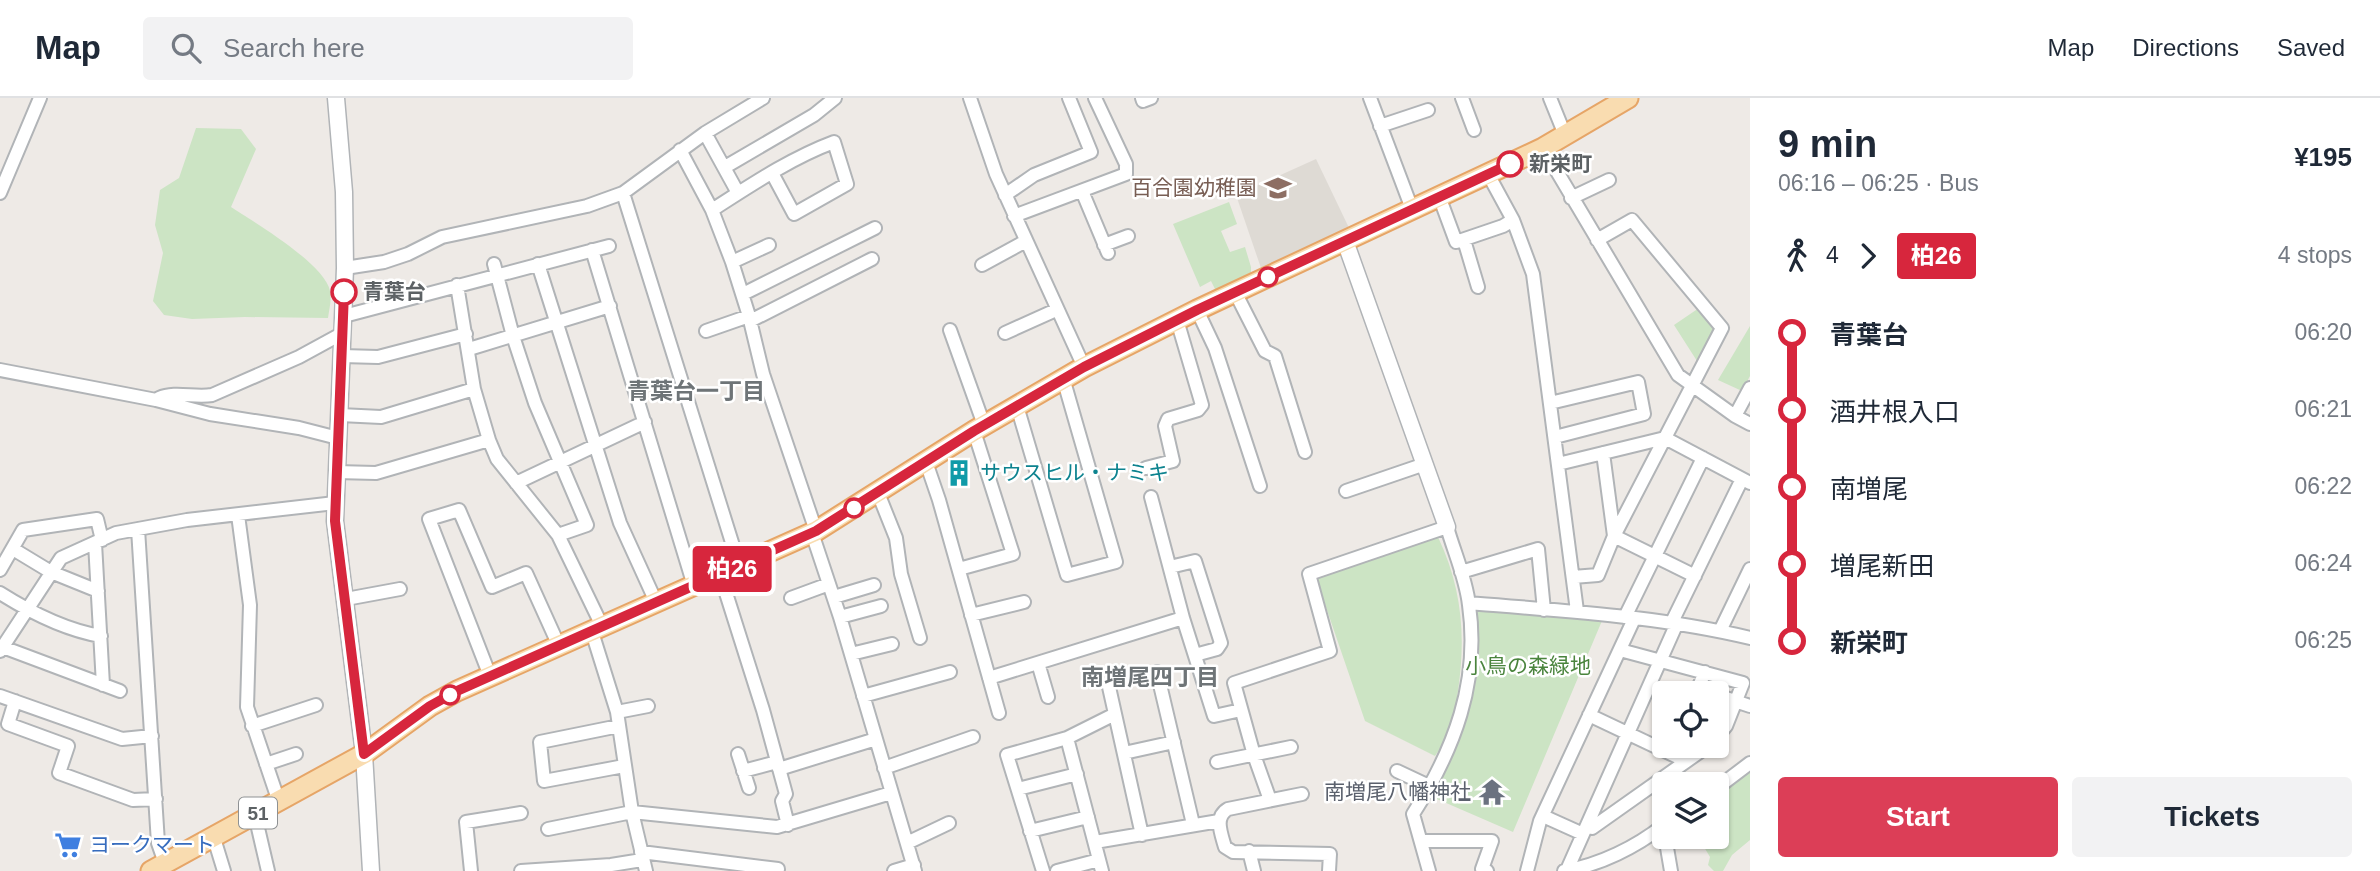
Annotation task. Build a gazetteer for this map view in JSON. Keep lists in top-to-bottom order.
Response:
{
  "streets": {
    "main road": ["51"]
  },
  "districts": ["青葉台一丁目", "南増尾四丁目"],
  "parks": ["小鳥の森緑地"],
  "places": {
    "other": ["新栄町", "青葉台"],
    "school or university": ["百合園幼稚園"],
    "building": ["サウスヒル・ナミキ"],
    "temple": ["南増尾八幡神社"],
    "supermarket": ["ヨークマート"]
  },
  "lines": ["bus line 柏26"],
  "page": {
    "header": "Map",
    "search": "Search here",
    "nav": ["Map", "Directions", "Saved"],
    "on_map": "柏26",
    "heading": ["9 min", "06:16 – 06:25 · Bus", "¥195"],
    "legs": ["4", "柏26", "4 stops"],
    "list": [
      {
        "name": "青葉台",
        "value": "06:20"
      },
      {
        "name": "酒井根入口",
        "value": "06:21"
      },
      {
        "name": "南増尾",
        "value": "06:22"
      },
      {
        "name": "増尾新田",
        "value": "06:24"
      },
      {
        "name": "新栄町",
        "value": "06:25"
      }
    ],
    "buttons": ["Start", "Tickets"]
  }
}
